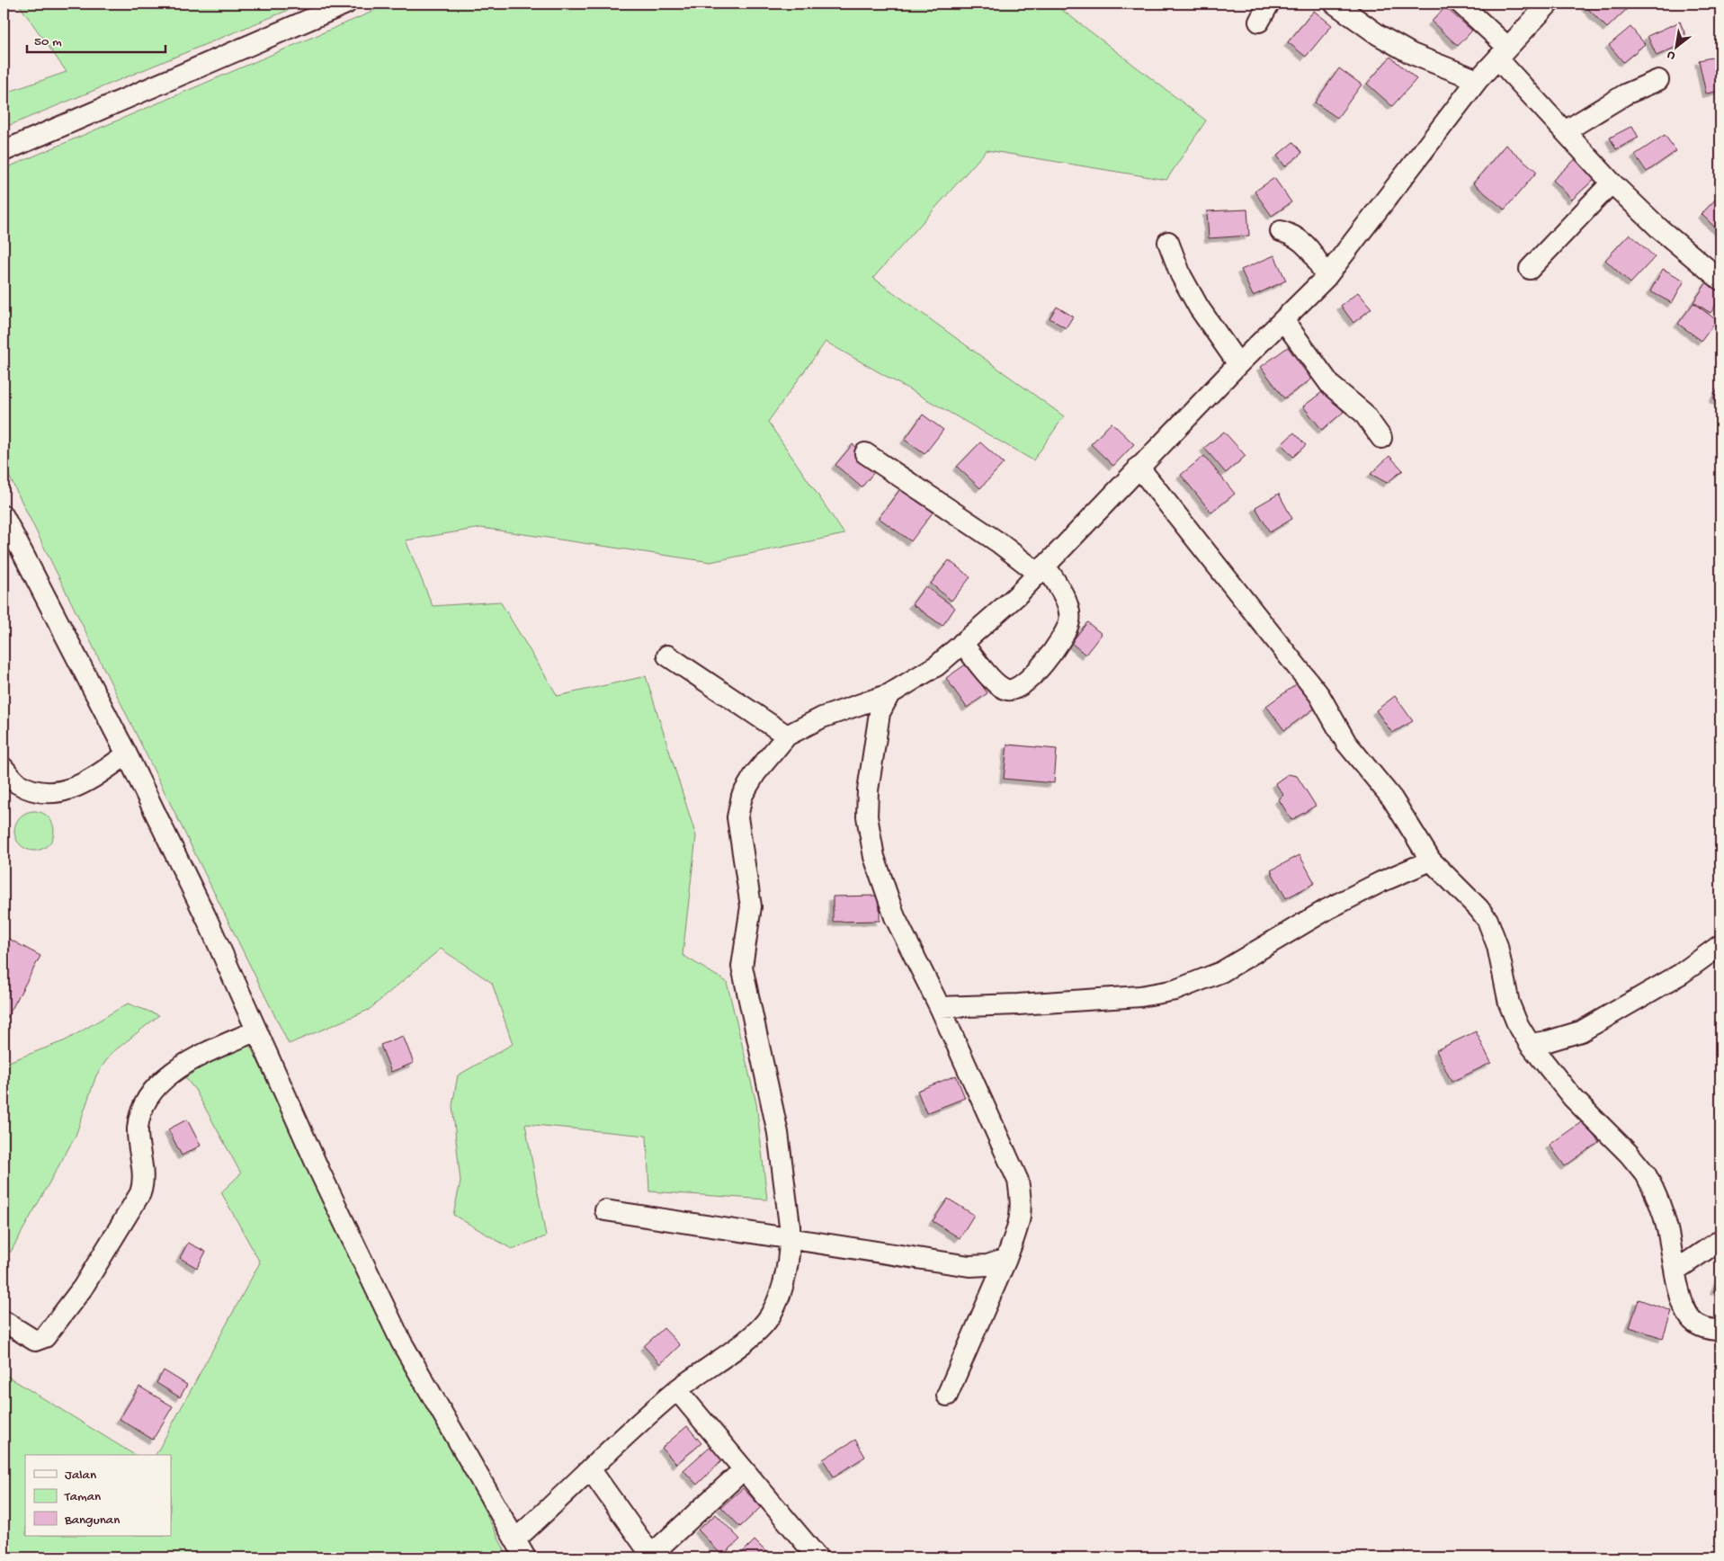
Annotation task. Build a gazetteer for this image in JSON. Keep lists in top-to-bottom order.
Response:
{
  "legend": ["Jalan", "Taman", "Bangunan"],
  "scale_bar": "50 m",
  "north": "bottom left"
}
